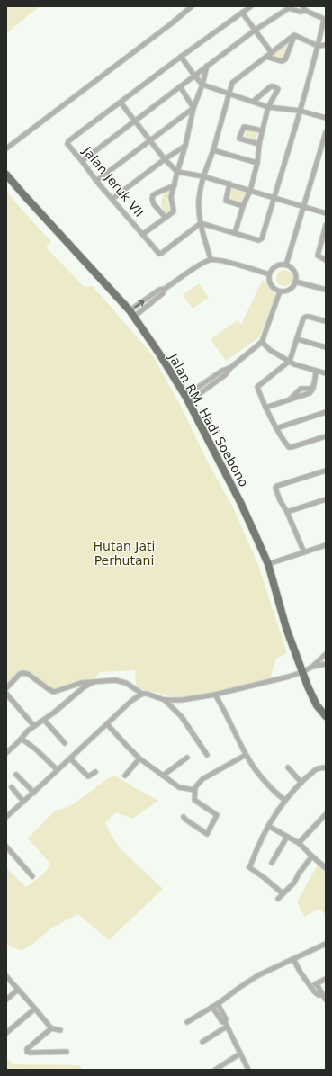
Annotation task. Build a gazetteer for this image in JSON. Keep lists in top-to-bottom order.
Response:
{
  "streets": {
    "main road": ["Jalan RM. Hadi Soebono"],
    "street": ["Jalan Jeruk VII"]
  },
  "parks": ["Hutan Jati Perhutani"]
}
